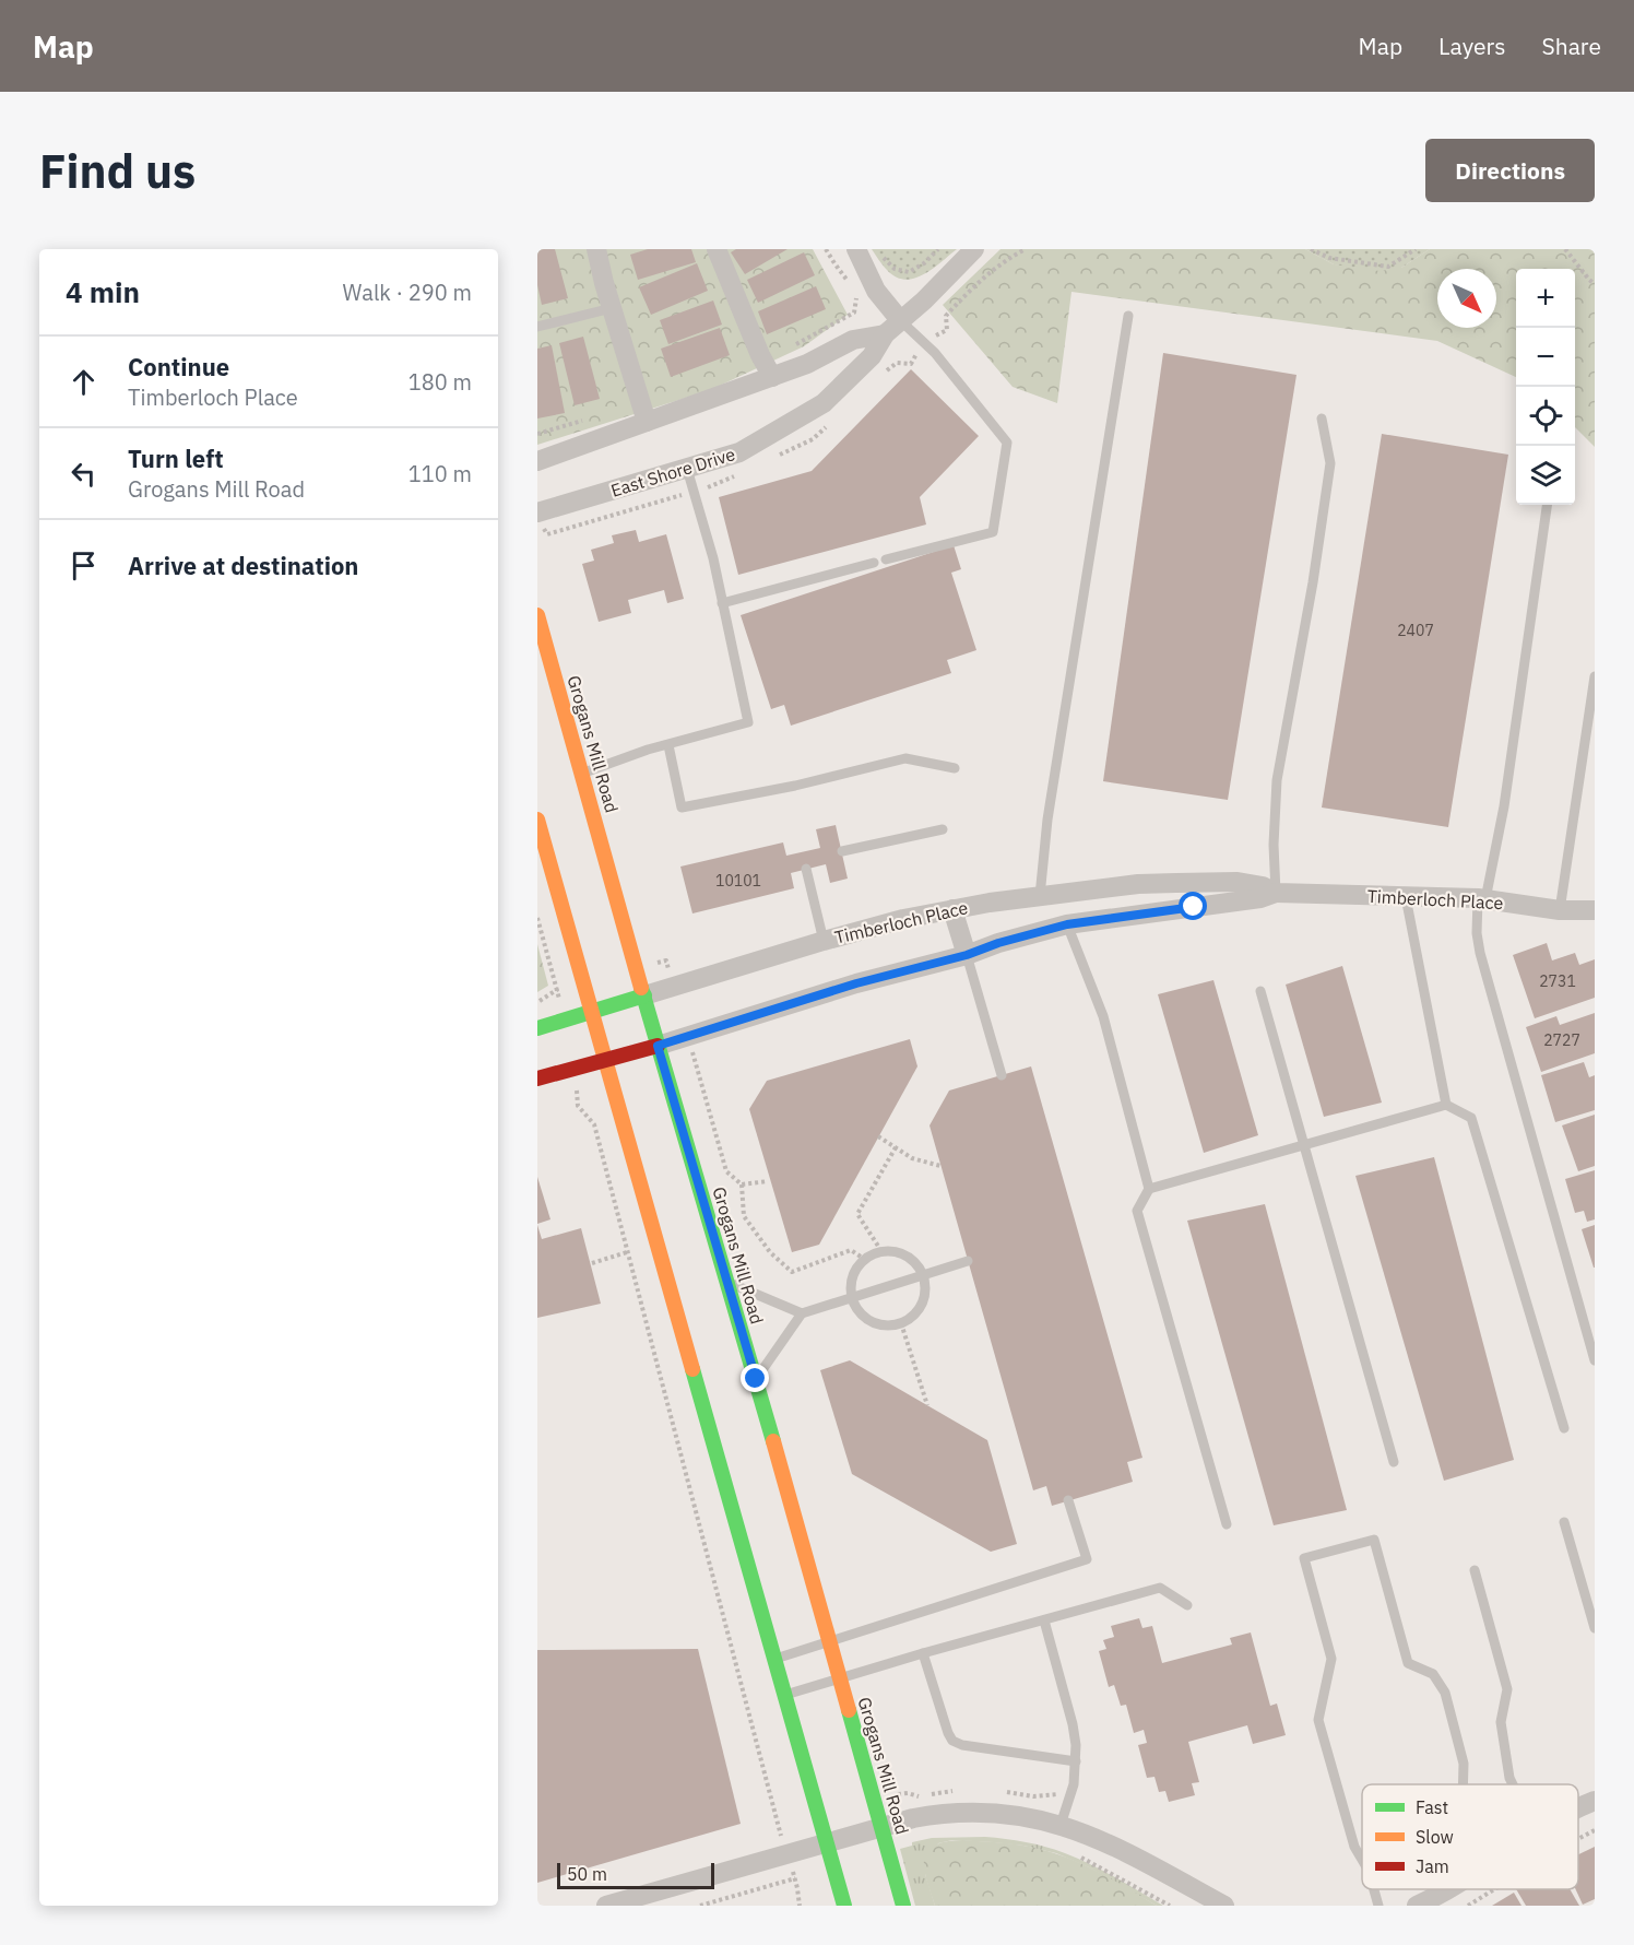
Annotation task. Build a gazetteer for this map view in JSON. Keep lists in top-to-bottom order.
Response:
{
  "streets": {
    "main road": ["Grogans Mill Road", "Timberloch Place"],
    "street": ["East Shore Drive"]
  },
  "crossings": [
    ["Grogans Mill Road", "Timberloch Place"]
  ],
  "house_numbers": [
    "2407",
    "10101",
    "2731",
    "2727"
  ],
  "legend": ["Fast", "Slow", "Jam"],
  "scale_bar": "50 m",
  "north": "bottom right",
  "page": {
    "header": "Map",
    "nav": ["Map", "Layers", "Share"],
    "buttons": "Directions",
    "title": "Find us",
    "heading": ["4 min", "Walk · 290 m"],
    "map_buttons": ["+", "−"],
    "list": [
      ["Continue", "Timberloch Place", "180 m"],
      ["Turn left", "Grogans Mill Road", "110 m"],
      "Arrive at destination"
    ],
    "scale": "50 m"
  }
}
